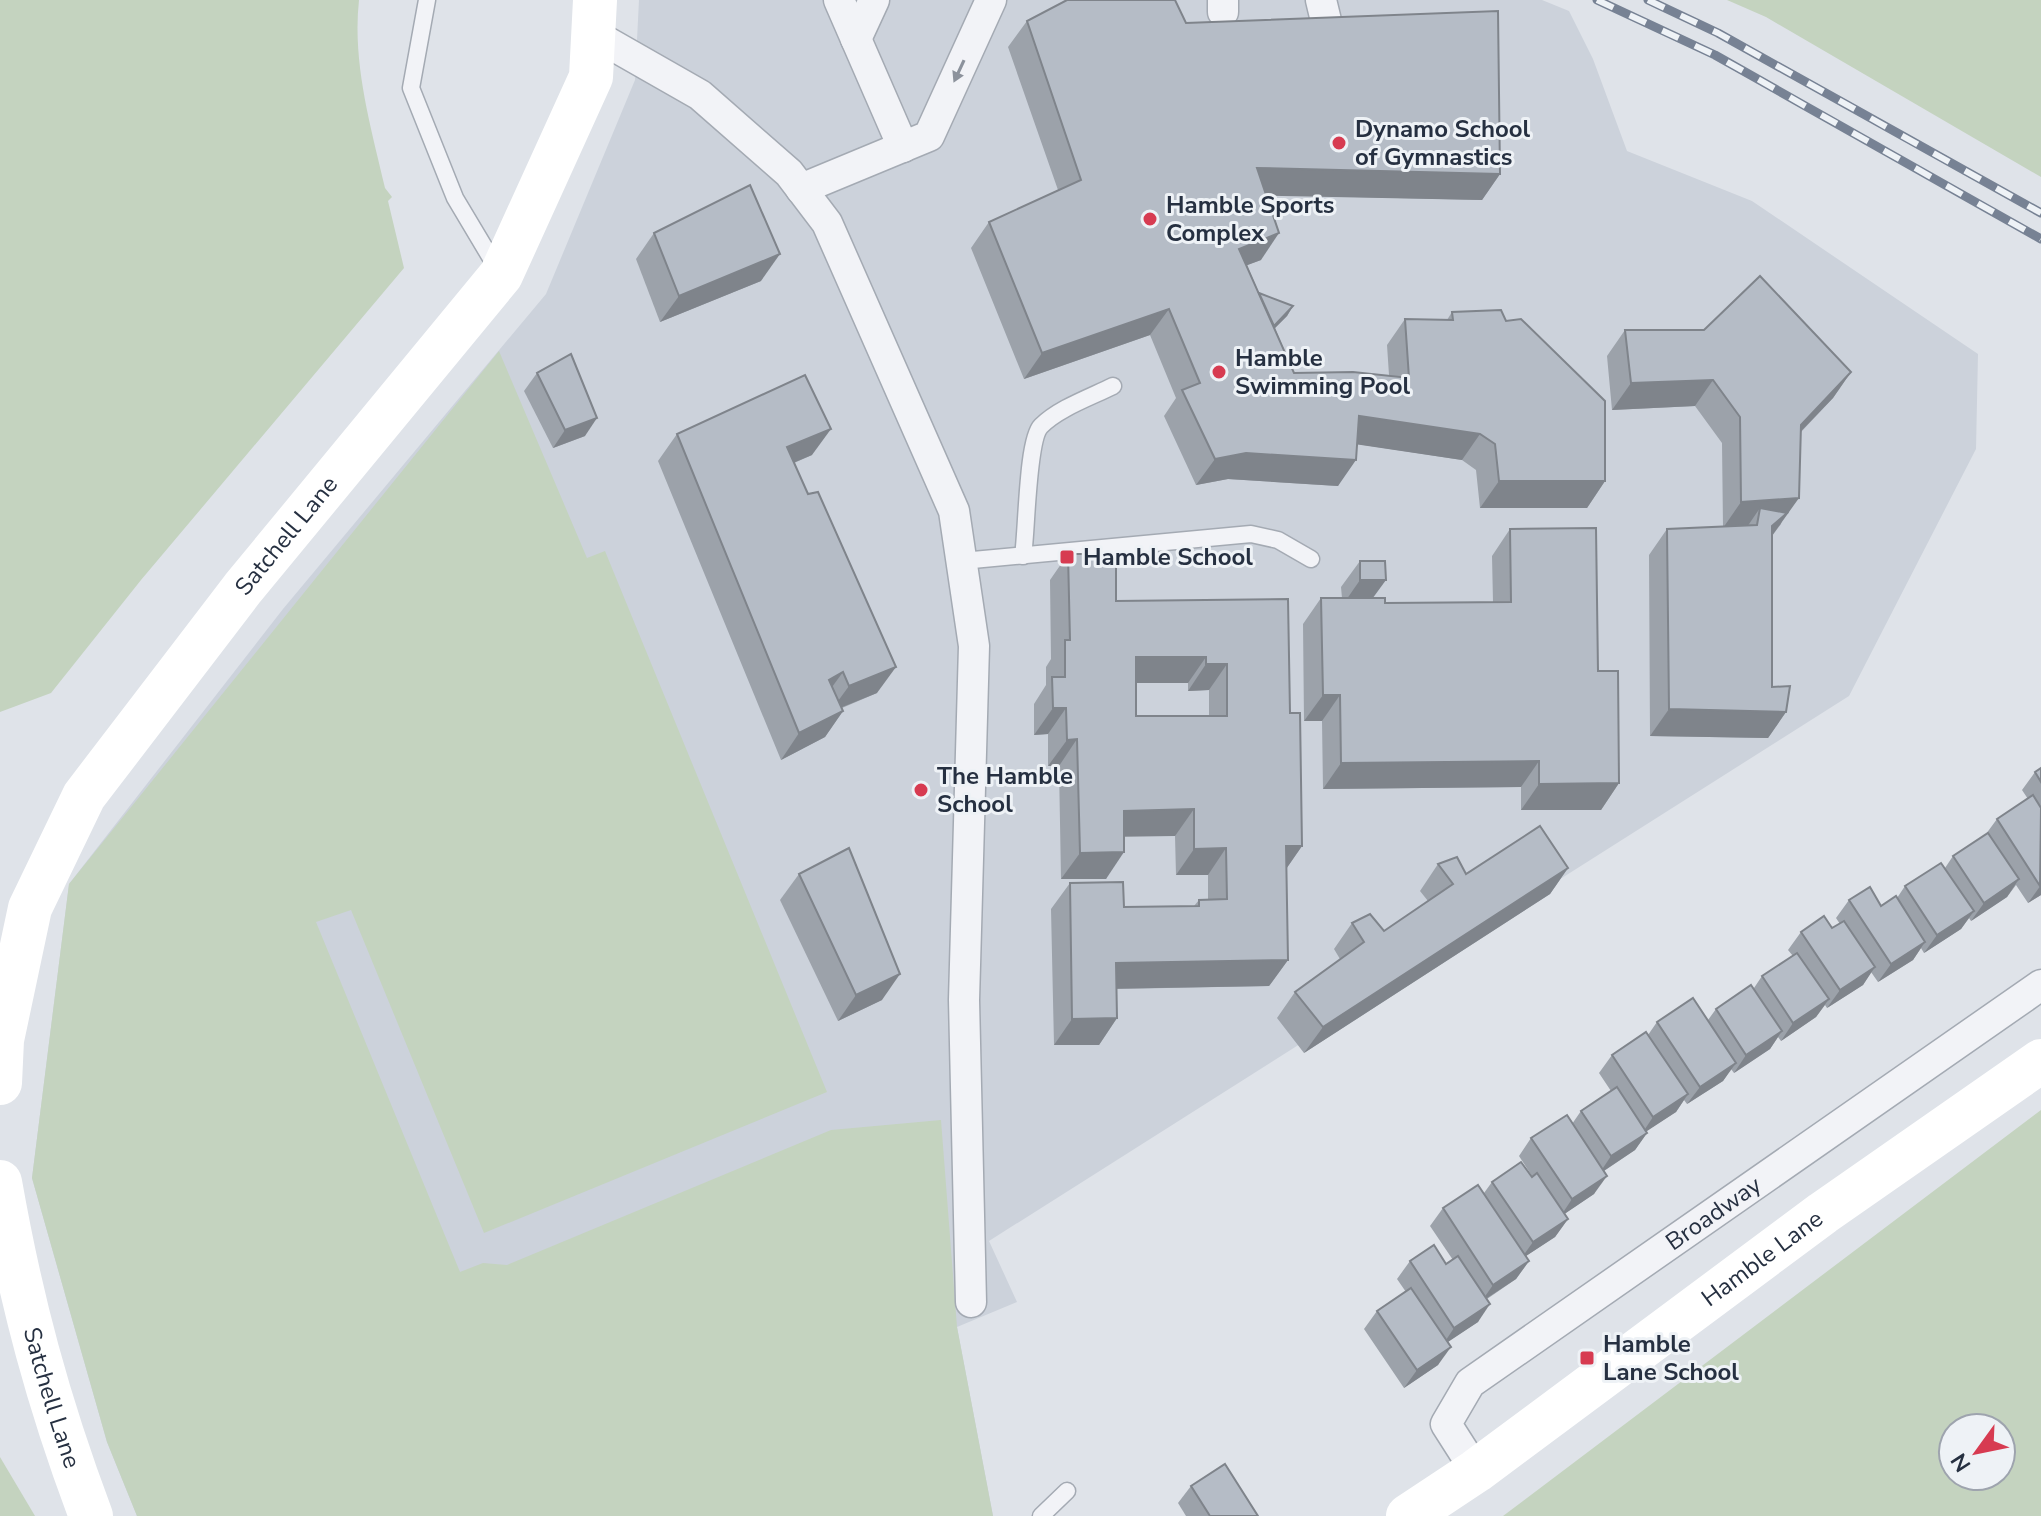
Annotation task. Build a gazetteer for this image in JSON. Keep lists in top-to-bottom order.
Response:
{
  "streets": {
    "street": ["Satchell Lane", "Broadway", "Hamble Lane"]
  },
  "crossings": [
    ["Broadway", "Hamble Lane"]
  ],
  "places": {
    "other": [
      "Dynamo School of Gymnastics",
      "Hamble Sports Complex",
      "Hamble Swimming Pool",
      "The Hamble School"
    ],
    "transit": ["Hamble School", "Hamble Lane School"]
  },
  "north": "bottom left"
}
